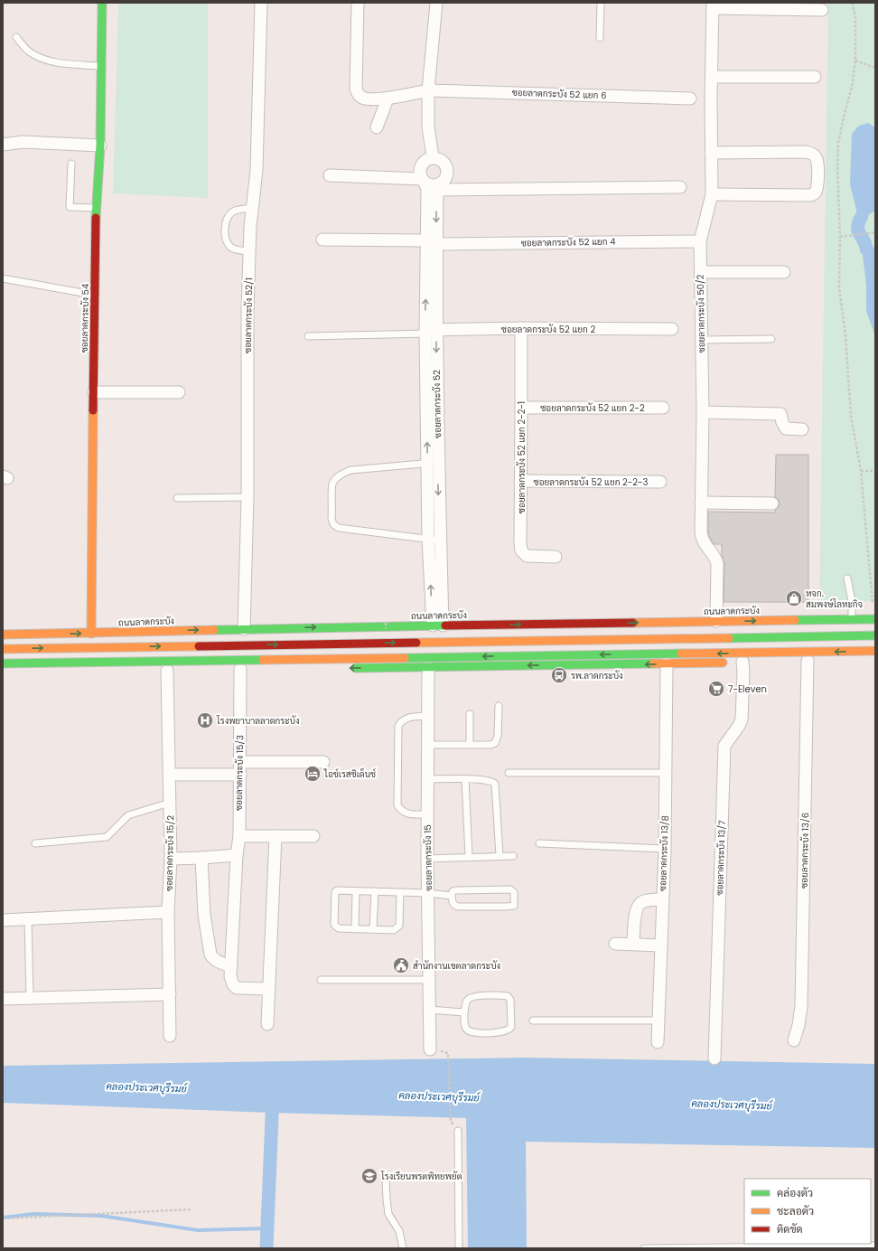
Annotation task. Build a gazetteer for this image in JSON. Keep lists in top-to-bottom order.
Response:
{
  "streets": {
    "main road": ["ซอยลาดกระบัง 54", "ถนนลาดกระบัง"],
    "street": [
      "ซอยลาดกระบัง 52 แยก 6",
      "ซอยลาดกระบัง 52 แยก 4",
      "ซอยลาดกระบัง 50/2",
      "ซอยลาดกระบัง 52/1",
      "ซอยลาดกระบัง 52 แยก 2",
      "ซอยลาดกระบัง 52",
      "ซอยลาดกระบัง 52 แยก 2-2",
      "ซอยลาดกระบัง 52 แยก 2-2-1",
      "ซอยลาดกระบัง 52 แยก 2-2-3",
      "ซอยลาดกระบัง 15/3",
      "ซอยลาดกระบัง 13/6",
      "ซอยลาดกระบัง 15/2",
      "ซอยลาดกระบัง 13/8",
      "ซอยลาดกระบัง 15",
      "ซอยลาดกระบัง 13/7"
    ]
  },
  "crossings": [
    ["ซอยลาดกระบัง 52 แยก 4", "ซอยลาดกระบัง 50/2"],
    ["ซอยลาดกระบัง 52 แยก 4", "ซอยลาดกระบัง 52"],
    ["ซอยลาดกระบัง 50/2", "ถนนลาดกระบัง"],
    ["ซอยลาดกระบัง 52/1", "ถนนลาดกระบัง"],
    ["ซอยลาดกระบัง 54", "ถนนลาดกระบัง"],
    ["ซอยลาดกระบัง 52 แยก 2", "ซอยลาดกระบัง 52"],
    ["ซอยลาดกระบัง 52 แยก 2", "ซอยลาดกระบัง 52 แยก 2-2-1"],
    ["ซอยลาดกระบัง 52", "ถนนลาดกระบัง"],
    ["ซอยลาดกระบัง 52 แยก 2-2", "ซอยลาดกระบัง 52 แยก 2-2-1"],
    ["ซอยลาดกระบัง 52 แยก 2-2-1", "ซอยลาดกระบัง 52 แยก 2-2-3"]
  ],
  "water": ["คลองประเวศบุรีรมย์"],
  "places": {
    "shop": ["หจก. สมพงษ์โลหะกิจ"],
    "bus stop": ["รพ.ลาดกระบัง"],
    "supermarket": ["7-Eleven"],
    "hospital": ["โรงพยาบาลลาดกระบัง"],
    "hotel": ["ไอช์เรสซิเด็นช์"],
    "public building": ["สำนักงานเขตลาดกระบัง"],
    "school or university": ["โรงเรียนพรตพิทยพยัต"]
  },
  "legend": ["คล่องตัว", "ชะลอตัว", "ติดขัด"]
}
